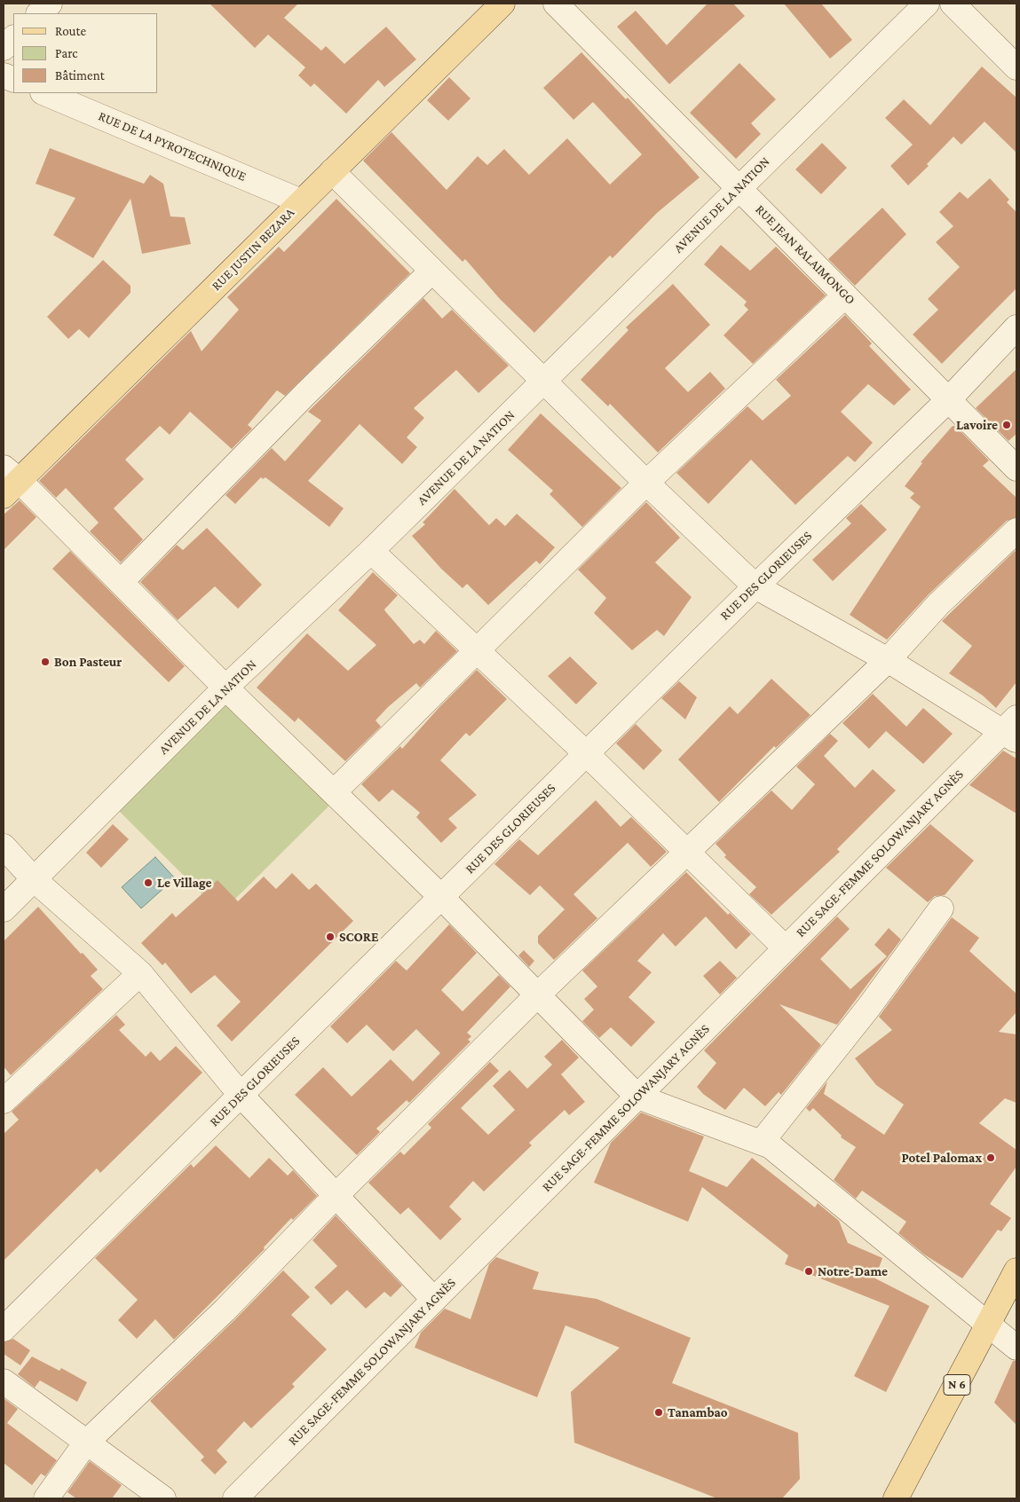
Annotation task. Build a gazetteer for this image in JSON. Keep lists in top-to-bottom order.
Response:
{
  "streets": {
    "main road": ["RUE JUSTIN BEZARA", "N 6"],
    "street": [
      "RUE DE LA PYROTECHNIQUE",
      "AVENUE DE LA NATION",
      "RUE JEAN RALAIMONGO",
      "RUE DES GLORIEUSES",
      "RUE SAGE-FEMME SOLOWANJARY AGNÈS"
    ]
  },
  "crossings": [
    ["RUE DE LA PYROTECHNIQUE", "RUE JUSTIN BEZARA"],
    ["AVENUE DE LA NATION", "RUE JEAN RALAIMONGO"],
    ["RUE JEAN RALAIMONGO", "RUE DES GLORIEUSES"]
  ],
  "places": [
    "Lavoire",
    "Bon Pasteur",
    "Le Village",
    "SCORE",
    "Potel Palomax",
    "Notre-Dame",
    "Tanambao"
  ],
  "legend": ["Route", "Parc", "Bâtiment"]
}
